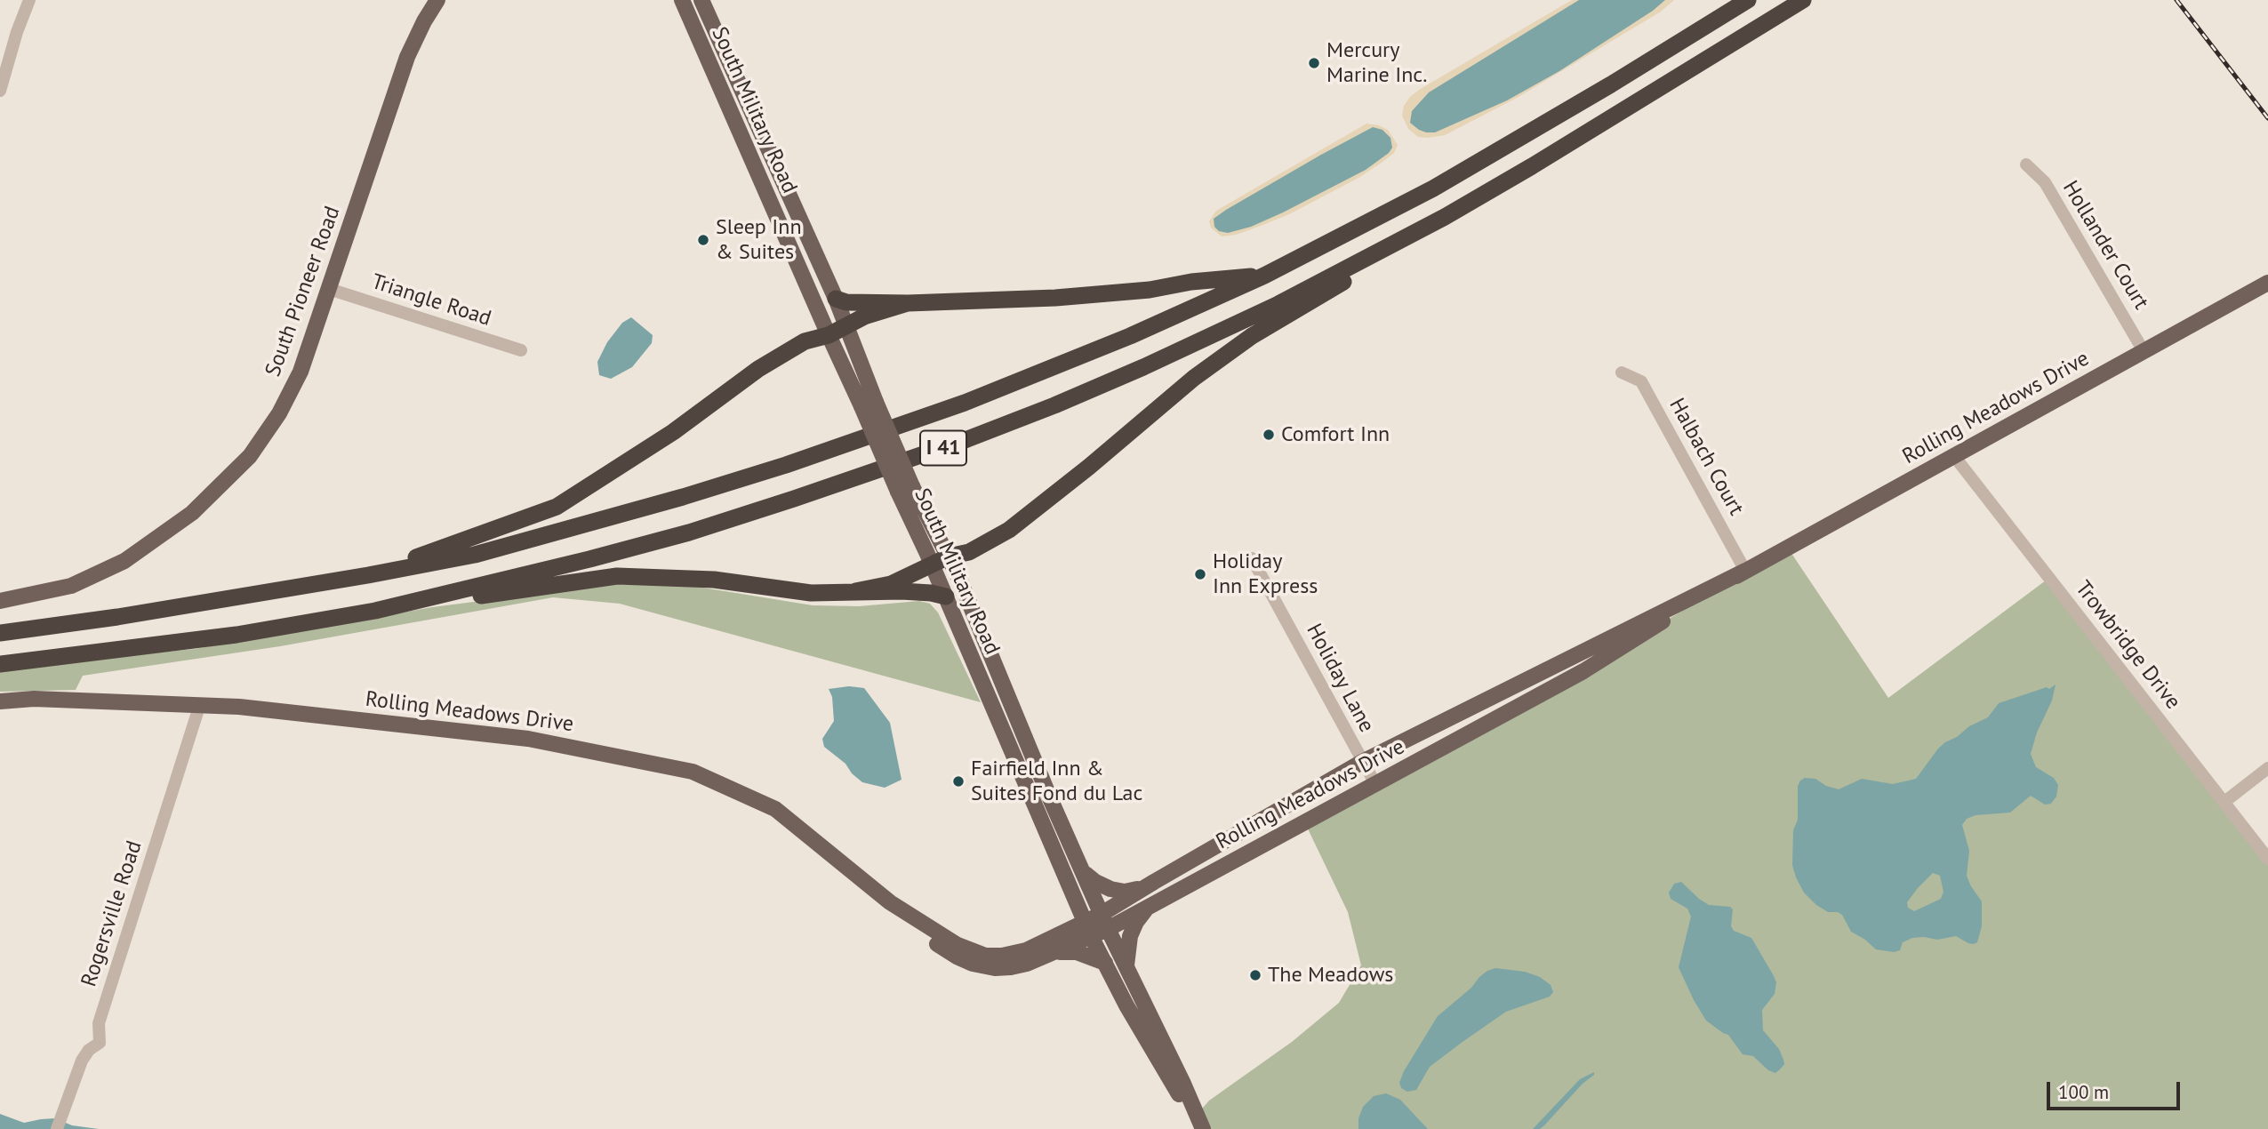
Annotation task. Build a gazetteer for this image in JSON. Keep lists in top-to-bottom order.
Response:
{
  "streets": {
    "highway": ["I 41"],
    "main road": ["South Military Road", "South Pioneer Road", "Rolling Meadows Drive"],
    "street": [
      "Hollander Court",
      "Triangle Road",
      "Halbach Court",
      "Trowbridge Drive",
      "Holiday Lane",
      "Rogersville Road"
    ]
  },
  "crossings": [
    ["South Military Road", "Rolling Meadows Drive"],
    ["Hollander Court", "Rolling Meadows Drive"],
    ["South Pioneer Road", "Triangle Road"],
    ["Rolling Meadows Drive", "Halbach Court"],
    ["Rolling Meadows Drive", "Trowbridge Drive"],
    ["Rolling Meadows Drive", "Holiday Lane"],
    ["Rolling Meadows Drive", "Rogersville Road"]
  ],
  "places": [
    "Mercury Marine Inc.",
    "Sleep Inn & Suites",
    "Comfort Inn",
    "Holiday Inn Express",
    "Fairfield Inn & Suites Fond du Lac",
    "The Meadows"
  ],
  "scale_bar": "100 m"
}
